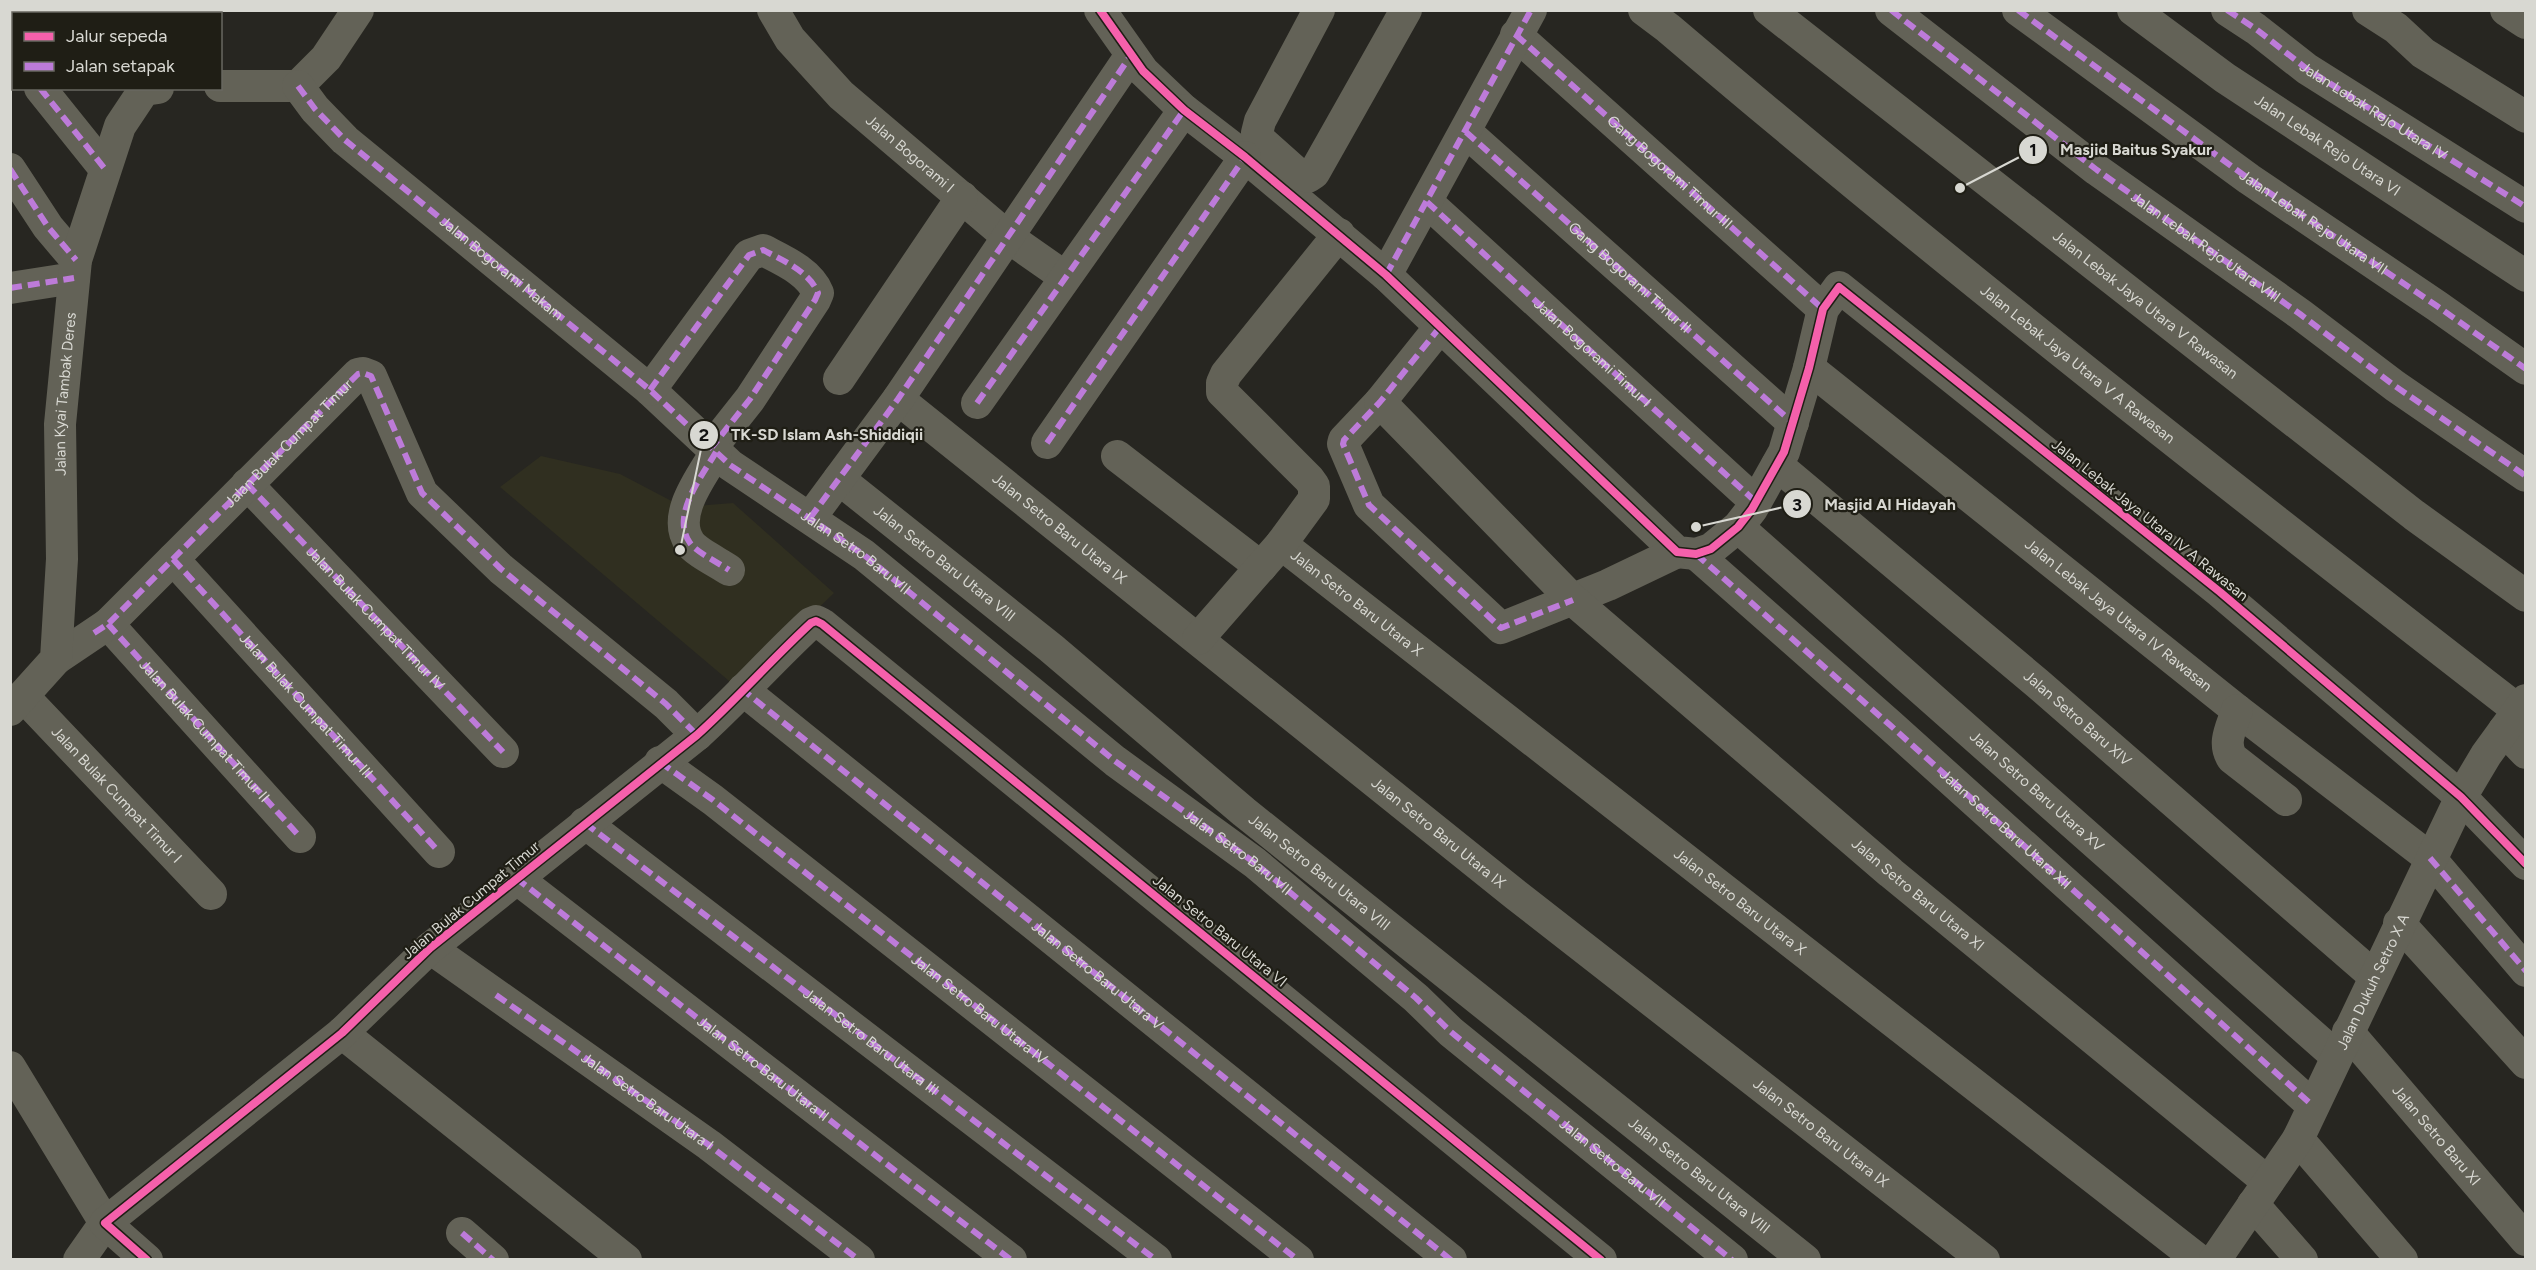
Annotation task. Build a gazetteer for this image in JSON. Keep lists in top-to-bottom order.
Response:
{
  "streets": {
    "street": [
      "Jalan Lebak Rejo Utara IV",
      "Jalan Lebak Rejo Utara VI",
      "Jalan Bogorami I",
      "Gang Bogorami Timur III",
      "Jalan Lebak Rejo Utara VII",
      "Jalan Lebak Rejo Utara VIII",
      "Jalan Bogorami Makam",
      "Gang Bogorami Timur II",
      "Jalan Lebak Jaya Utara V Rawasan",
      "Jalan Bogorami Timur I",
      "Jalan Lebak Jaya Utara V A Rawasan",
      "Jalan Kyai Tambak Deres",
      "Jalan Bulak Cumpat Timur",
      "Jalan Lebak Jaya Utara IV A Rawasan",
      "Jalan Setro Baru Utara IX",
      "Jalan Setro Baru VII",
      "Jalan Setro Baru Utara VIII",
      "Jalan Setro Baru Utara X",
      "Jalan Lebak Jaya Utara IV Rawasan",
      "Jalan Bulak Cumpat Timur IV",
      "Jalan Bulak Cumpat Timur III",
      "Jalan Setro Baru XIV",
      "Jalan Bulak Cumpat Timur II",
      "Jalan Setro Baru Utara XV",
      "Jalan Bulak Cumpat Timur I",
      "Jalan Setro Baru Utara XII",
      "Jalan Setro Baru Utara XI",
      "Jalan Setro Baru Utara VI",
      "Jalan Setro Baru Utara V",
      "Jalan Dukuh Setro X A",
      "Jalan Setro Baru Utara IV",
      "Jalan Setro Baru Utara III",
      "Jalan Setro Baru Utara II",
      "Jalan Setro Baru Utara I",
      "Jalan Setro Baru XI"
    ]
  },
  "crossings": [
    ["Gang Bogorami Timur III", "Jalan Lebak Jaya Utara IV A Rawasan"],
    ["Jalan Bogorami Makam", "Jalan Setro Baru VII"],
    ["Jalan Bogorami Timur I", "Jalan Setro Baru Utara XV"],
    ["Jalan Lebak Jaya Utara V A Rawasan", "Jalan Dukuh Setro X A"],
    ["Jalan Kyai Tambak Deres", "Jalan Bulak Cumpat Timur"],
    ["Jalan Bulak Cumpat Timur", "Jalan Bulak Cumpat Timur IV"],
    ["Jalan Bulak Cumpat Timur", "Jalan Bulak Cumpat Timur III"],
    ["Jalan Bulak Cumpat Timur", "Jalan Bulak Cumpat Timur II"],
    ["Jalan Bulak Cumpat Timur", "Jalan Setro Baru Utara VI"],
    ["Jalan Bulak Cumpat Timur", "Jalan Setro Baru Utara V"],
    ["Jalan Bulak Cumpat Timur", "Jalan Setro Baru Utara IV"],
    ["Jalan Bulak Cumpat Timur", "Jalan Setro Baru Utara III"],
    ["Jalan Bulak Cumpat Timur", "Jalan Setro Baru Utara II"],
    ["Jalan Bulak Cumpat Timur", "Jalan Setro Baru Utara I"],
    ["Jalan Lebak Jaya Utara IV A Rawasan", "Jalan Dukuh Setro X A"],
    ["Jalan Lebak Jaya Utara IV Rawasan", "Jalan Dukuh Setro X A"],
    ["Jalan Setro Baru XIV", "Jalan Dukuh Setro X A"],
    ["Jalan Setro Baru Utara XV", "Jalan Dukuh Setro X A"],
    ["Jalan Setro Baru Utara XV", "Jalan Setro Baru XI"],
    ["Jalan Setro Baru Utara XII", "Jalan Dukuh Setro X A"],
    ["Jalan Setro Baru Utara XI", "Jalan Dukuh Setro X A"],
    ["Jalan Dukuh Setro X A", "Jalan Setro Baru XI"]
  ],
  "places": ["Masjid Baitus Syakur", "Masjid Al Hidayah", "TK-SD Islam Ash-Shiddiqii"],
  "legend": ["Jalur sepeda", "Jalan setapak"]
}
